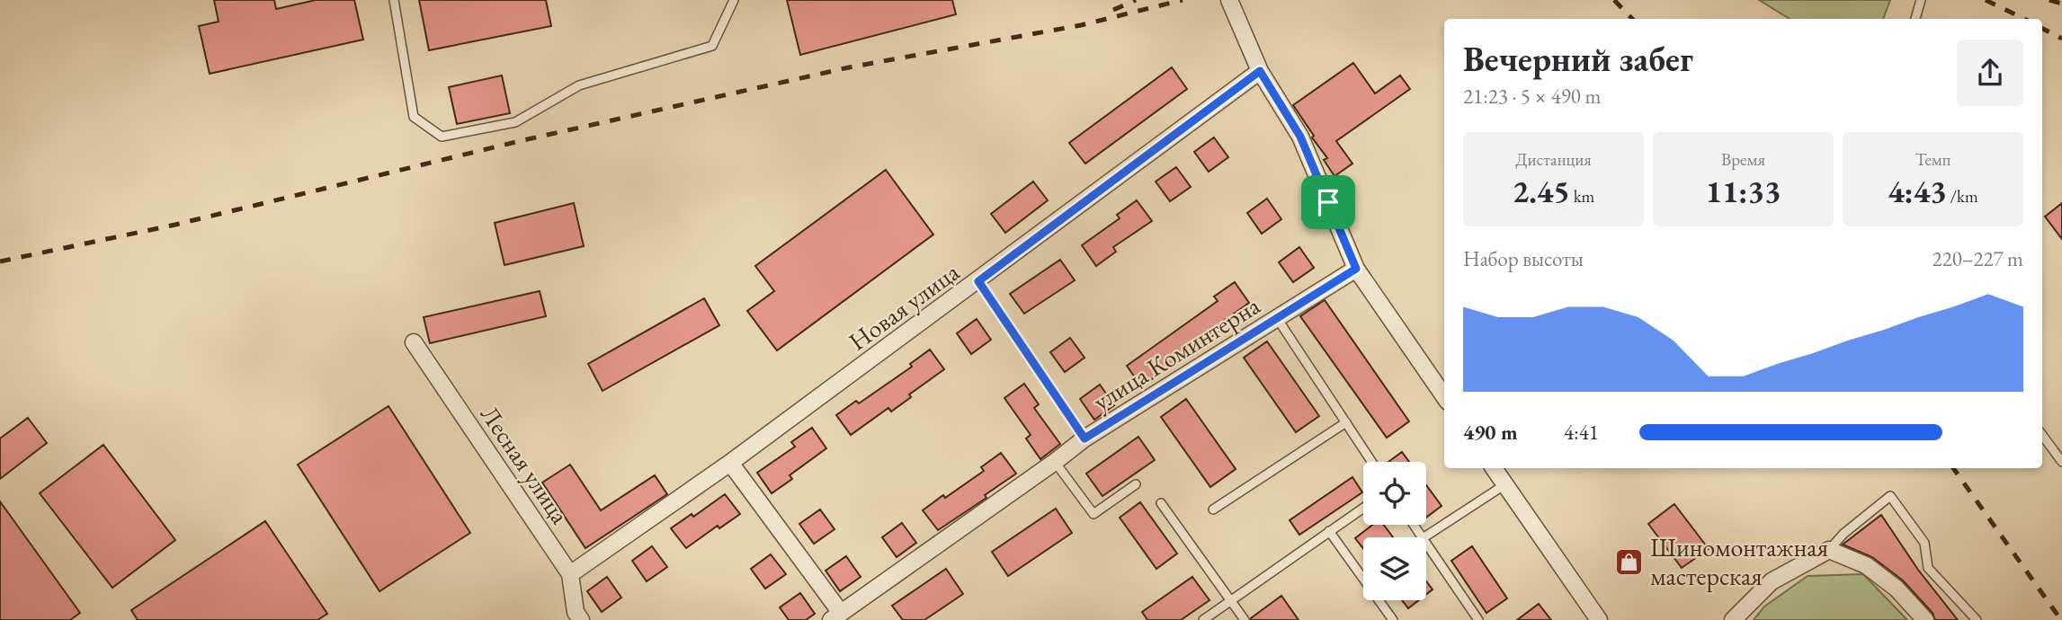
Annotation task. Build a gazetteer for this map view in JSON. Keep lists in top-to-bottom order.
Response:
{
  "streets": {
    "street": ["Новая улица", "улица Коминтерна", "Лесная улица"]
  },
  "crossings": [
    ["Новая улица", "улица Коминтерна"],
    ["Новая улица", "Лесная улица"]
  ],
  "places": {
    "shop": ["Шиномонтажная мастерская"]
  },
  "page": {
    "heading": ["Вечерний забег", "21:23 · 5 × 490 m"],
    "stats": [
      ["Дистанция", "2.45 km"],
      ["Время", "11:33"],
      ["Темп", "4:43 /km"]
    ],
    "chart": ["Набор высоты", "220–227 m"],
    "list": [
      {
        "name": "490 m",
        "note": "4:41"
      }
    ]
  }
}
